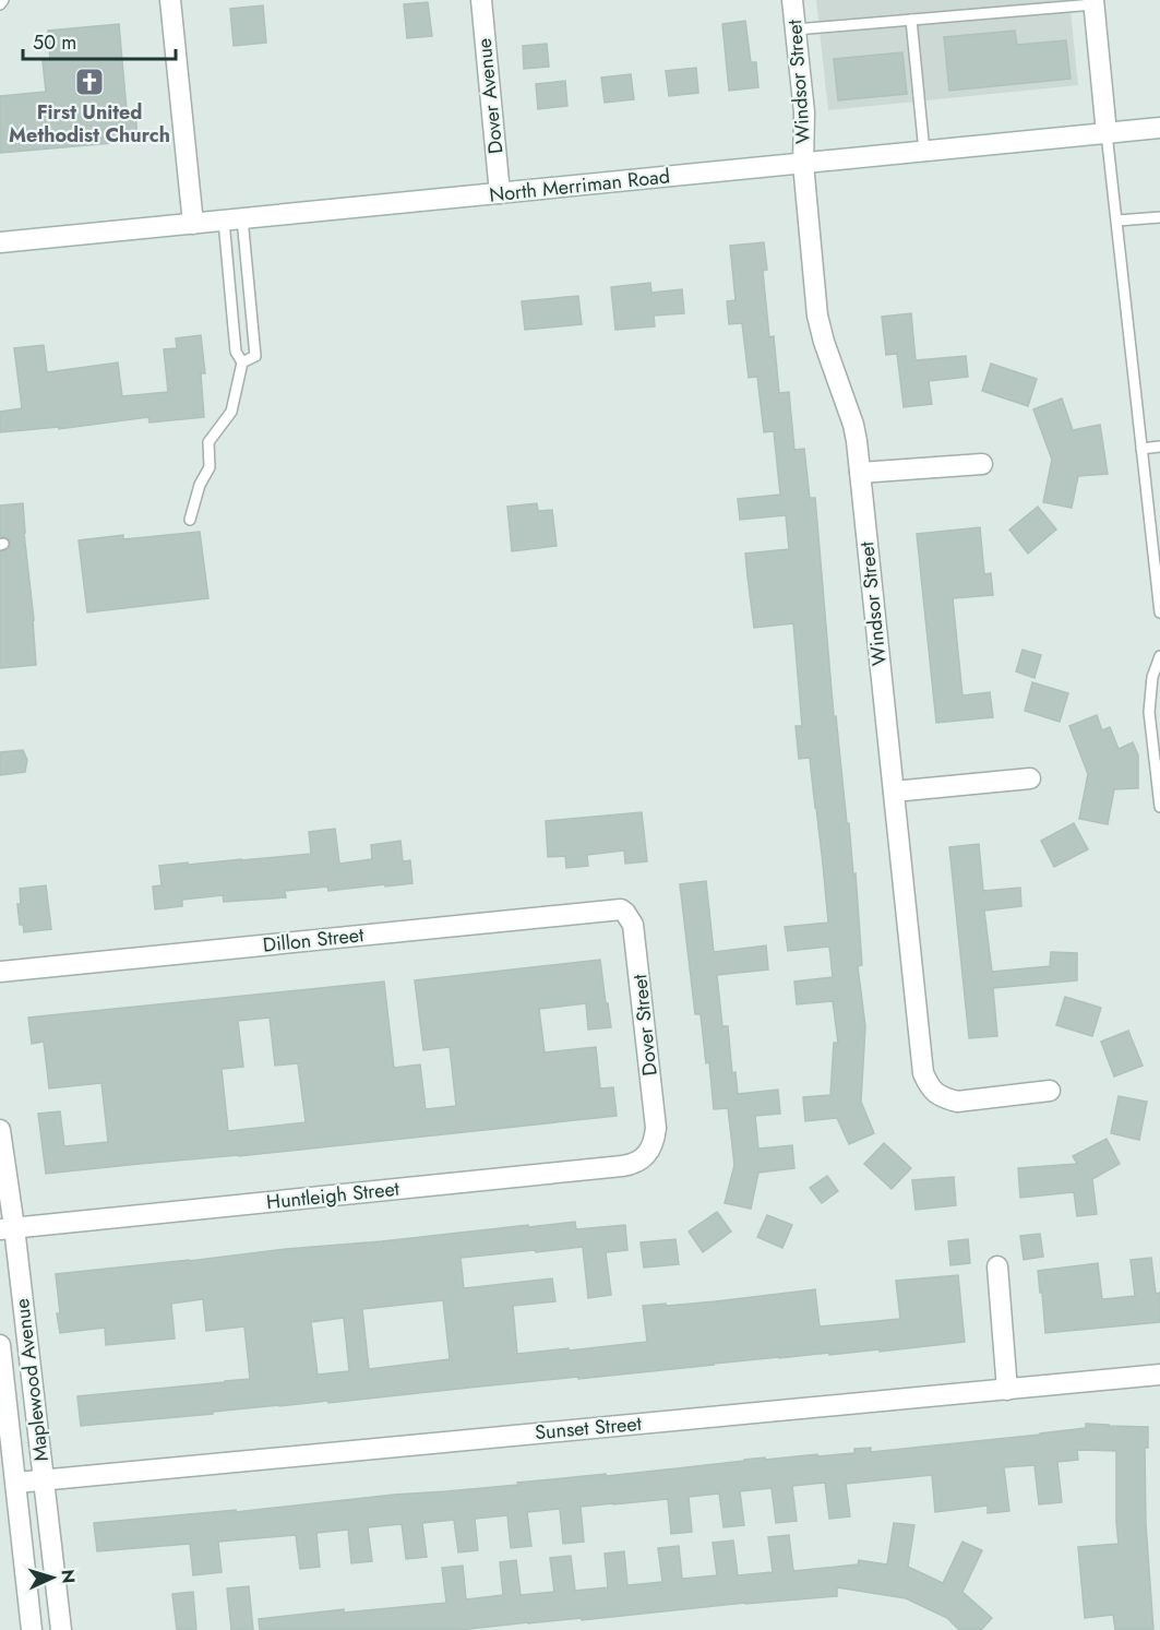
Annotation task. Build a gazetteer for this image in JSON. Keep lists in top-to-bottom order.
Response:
{
  "streets": {
    "street": [
      "Windsor Street",
      "Dover Avenue",
      "North Merriman Road",
      "Dillon Street",
      "Dover Street",
      "Huntleigh Street",
      "Maplewood Avenue",
      "Sunset Street"
    ]
  },
  "crossings": [
    ["Windsor Street", "North Merriman Road"],
    ["Dover Avenue", "North Merriman Road"],
    ["Dillon Street", "Dover Street"],
    ["Dover Street", "Huntleigh Street"],
    ["Huntleigh Street", "Maplewood Avenue"],
    ["Maplewood Avenue", "Sunset Street"]
  ],
  "places": {
    "church": ["First United Methodist Church"]
  },
  "scale_bar": "50 m",
  "north": "right"
}
